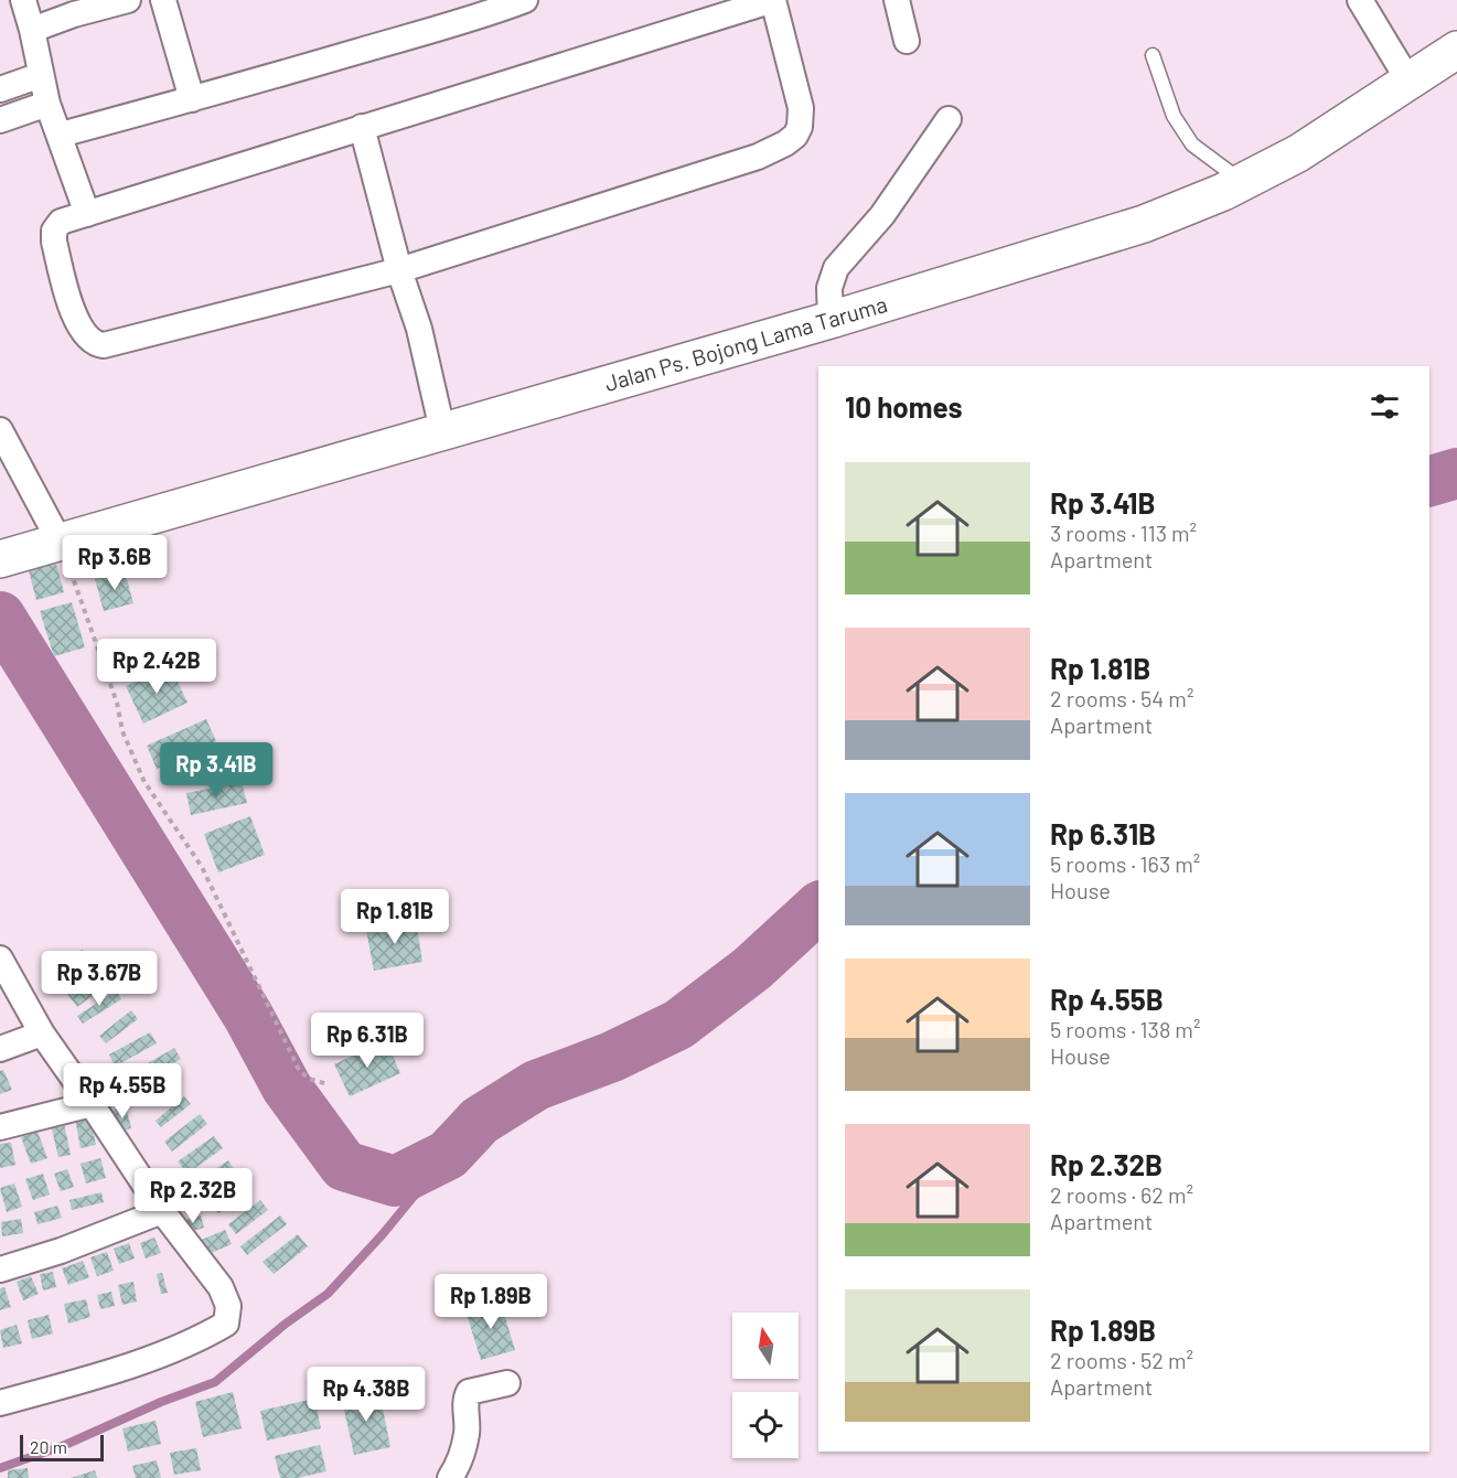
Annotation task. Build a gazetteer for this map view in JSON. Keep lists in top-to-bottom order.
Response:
{
  "streets": {
    "main road": ["Jalan Ps. Bojong Lama Taruma"]
  },
  "scale_bar": "20 m",
  "north": "top",
  "page": {
    "heading": "10 homes",
    "list": [
      {
        "name": "Rp 3.41B",
        "note": "3 rooms · 113 m² · Apartment"
      },
      {
        "name": "Rp 1.81B",
        "note": "2 rooms · 54 m² · Apartment"
      },
      {
        "name": "Rp 6.31B",
        "note": "5 rooms · 163 m² · House"
      },
      {
        "name": "Rp 4.55B",
        "note": "5 rooms · 138 m² · House"
      },
      {
        "name": "Rp 2.32B",
        "note": "2 rooms · 62 m² · Apartment"
      },
      {
        "name": "Rp 1.89B",
        "note": "2 rooms · 52 m² · Apartment"
      }
    ],
    "price": [
      "Rp 3.6B",
      "Rp 2.42B",
      "Rp 3.41B",
      "Rp 1.81B",
      "Rp 3.67B",
      "Rp 6.31B",
      "Rp 4.55B",
      "Rp 2.32B",
      "Rp 1.89B",
      "Rp 4.38B"
    ],
    "scale": "20 m"
  }
}
